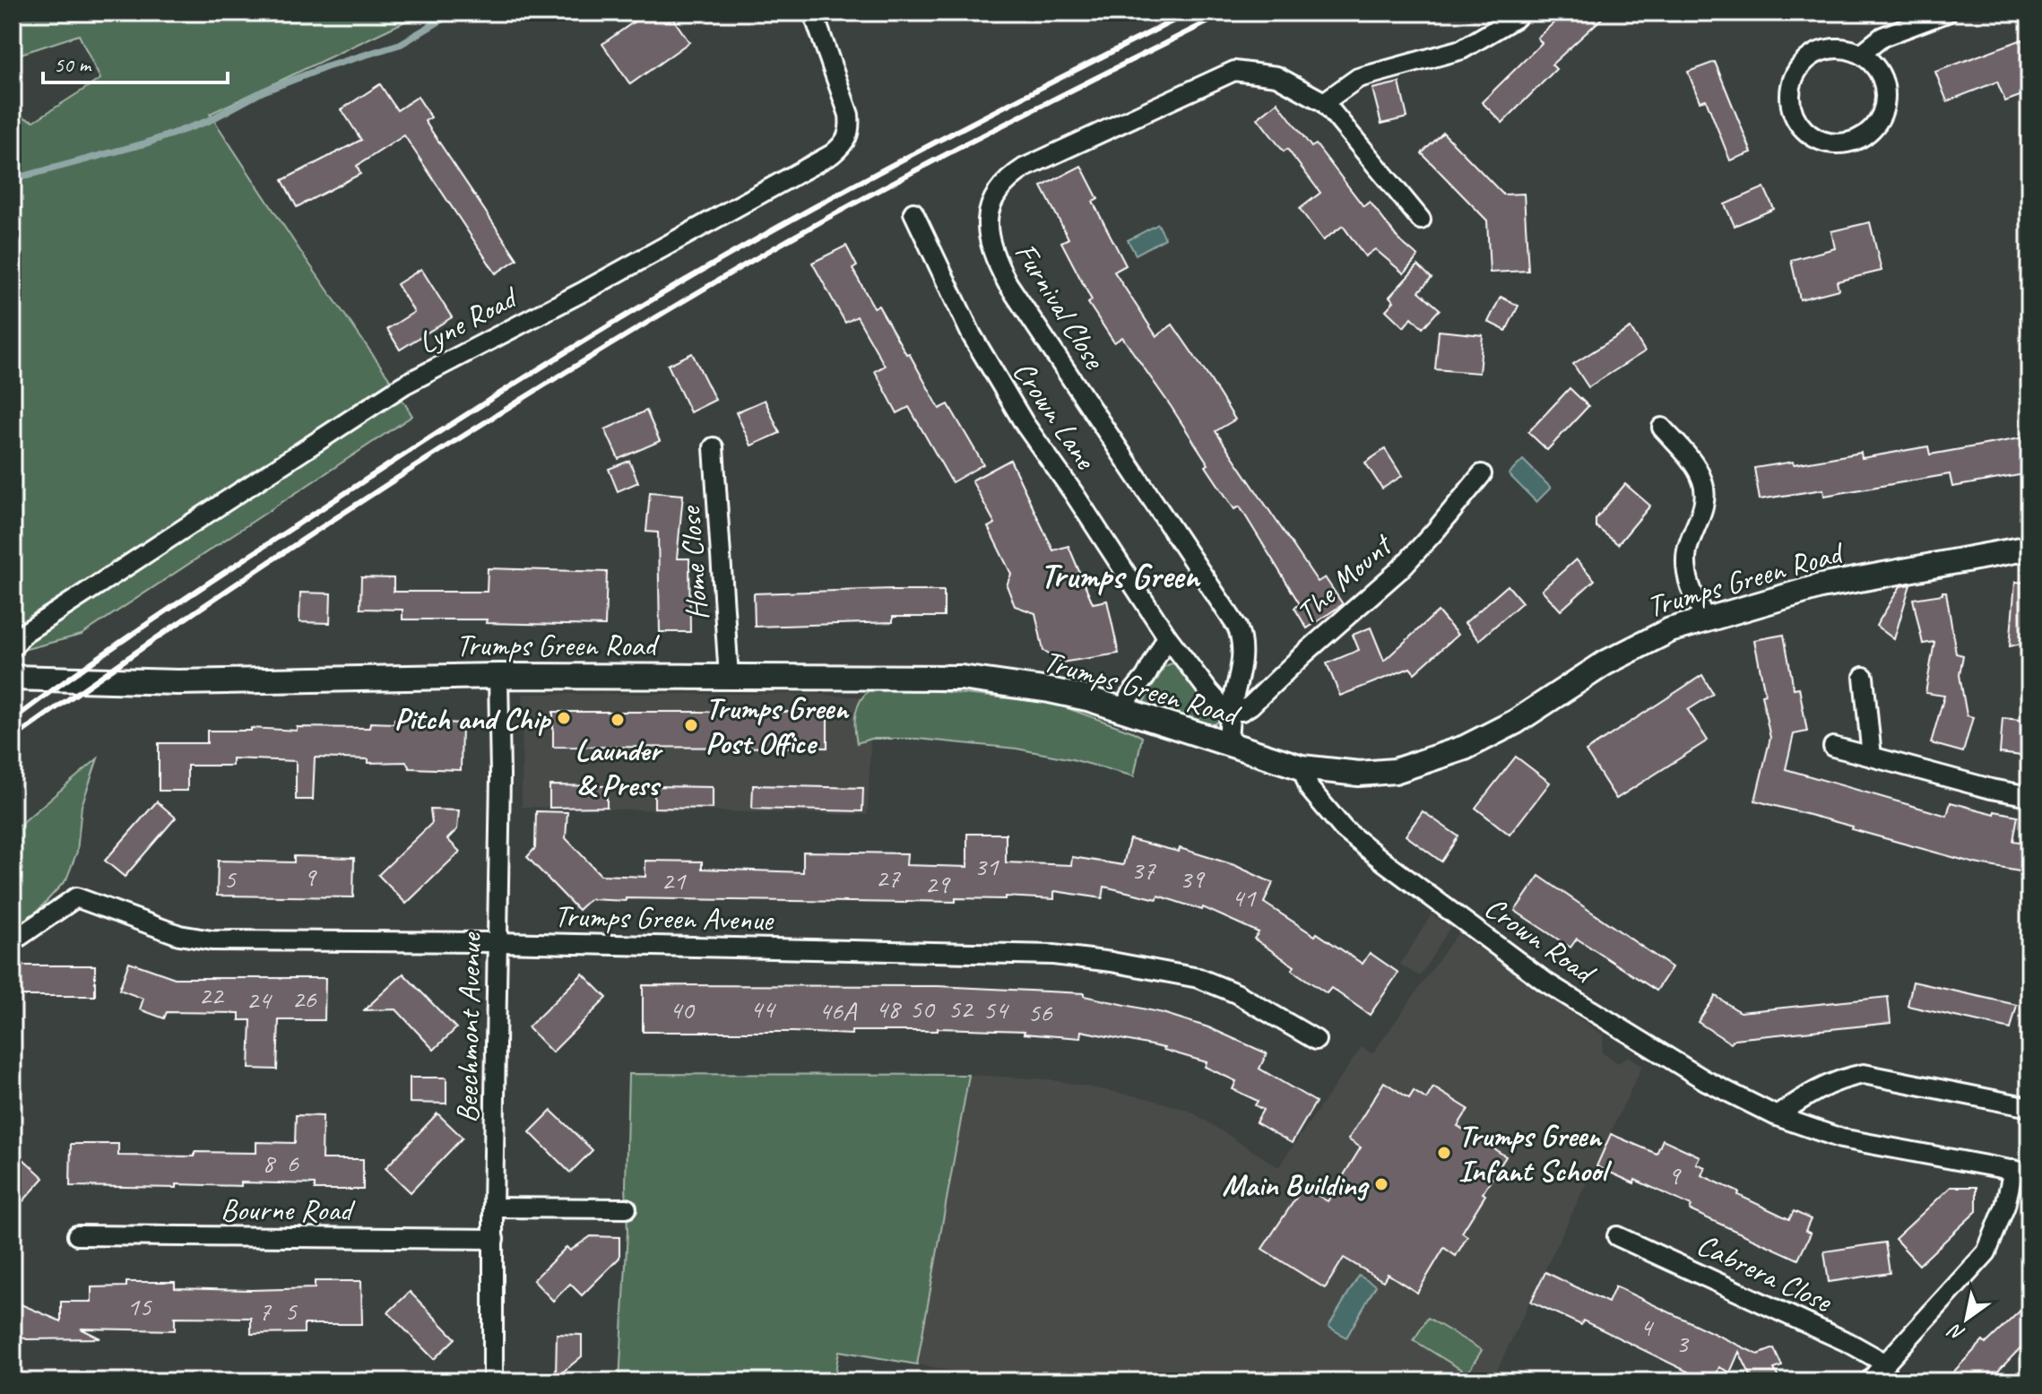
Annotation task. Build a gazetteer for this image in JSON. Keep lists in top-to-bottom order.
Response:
{
  "streets": {
    "street": [
      "Furnival Close",
      "Lyne Road",
      "Crown Lane",
      "Home Close",
      "The Mount",
      "Trumps Green Road",
      "Trumps Green Avenue",
      "Crown Road",
      "Beechmont Avenue",
      "Bourne Road",
      "Cabrera Close"
    ]
  },
  "crossings": [
    ["Furnival Close", "Crown Lane"],
    ["Furnival Close", "The Mount"],
    ["Furnival Close", "Trumps Green Road"],
    ["Crown Lane", "The Mount"],
    ["Home Close", "Trumps Green Road"],
    ["Trumps Green Road", "Crown Road"],
    ["Trumps Green Road", "Beechmont Avenue"],
    ["Trumps Green Avenue", "Beechmont Avenue"],
    ["Beechmont Avenue", "Bourne Road"]
  ],
  "districts": ["Trumps Green"],
  "places": [
    "Pitch and Chip",
    "Launder & Press",
    "Trumps Green Post Office",
    "Trumps Green Infant School",
    "Main Building"
  ],
  "house_numbers": [
    "31",
    "37",
    "9",
    "27",
    "5",
    "39",
    "21",
    "29",
    "41",
    "22",
    "26",
    "24",
    "44",
    "48",
    "50",
    "52",
    "40",
    "54",
    "46A",
    "56",
    "8",
    "6",
    "9",
    "15",
    "7",
    "5",
    "4",
    "3"
  ],
  "scale_bar": "50 m",
  "north": "bottom left"
}
